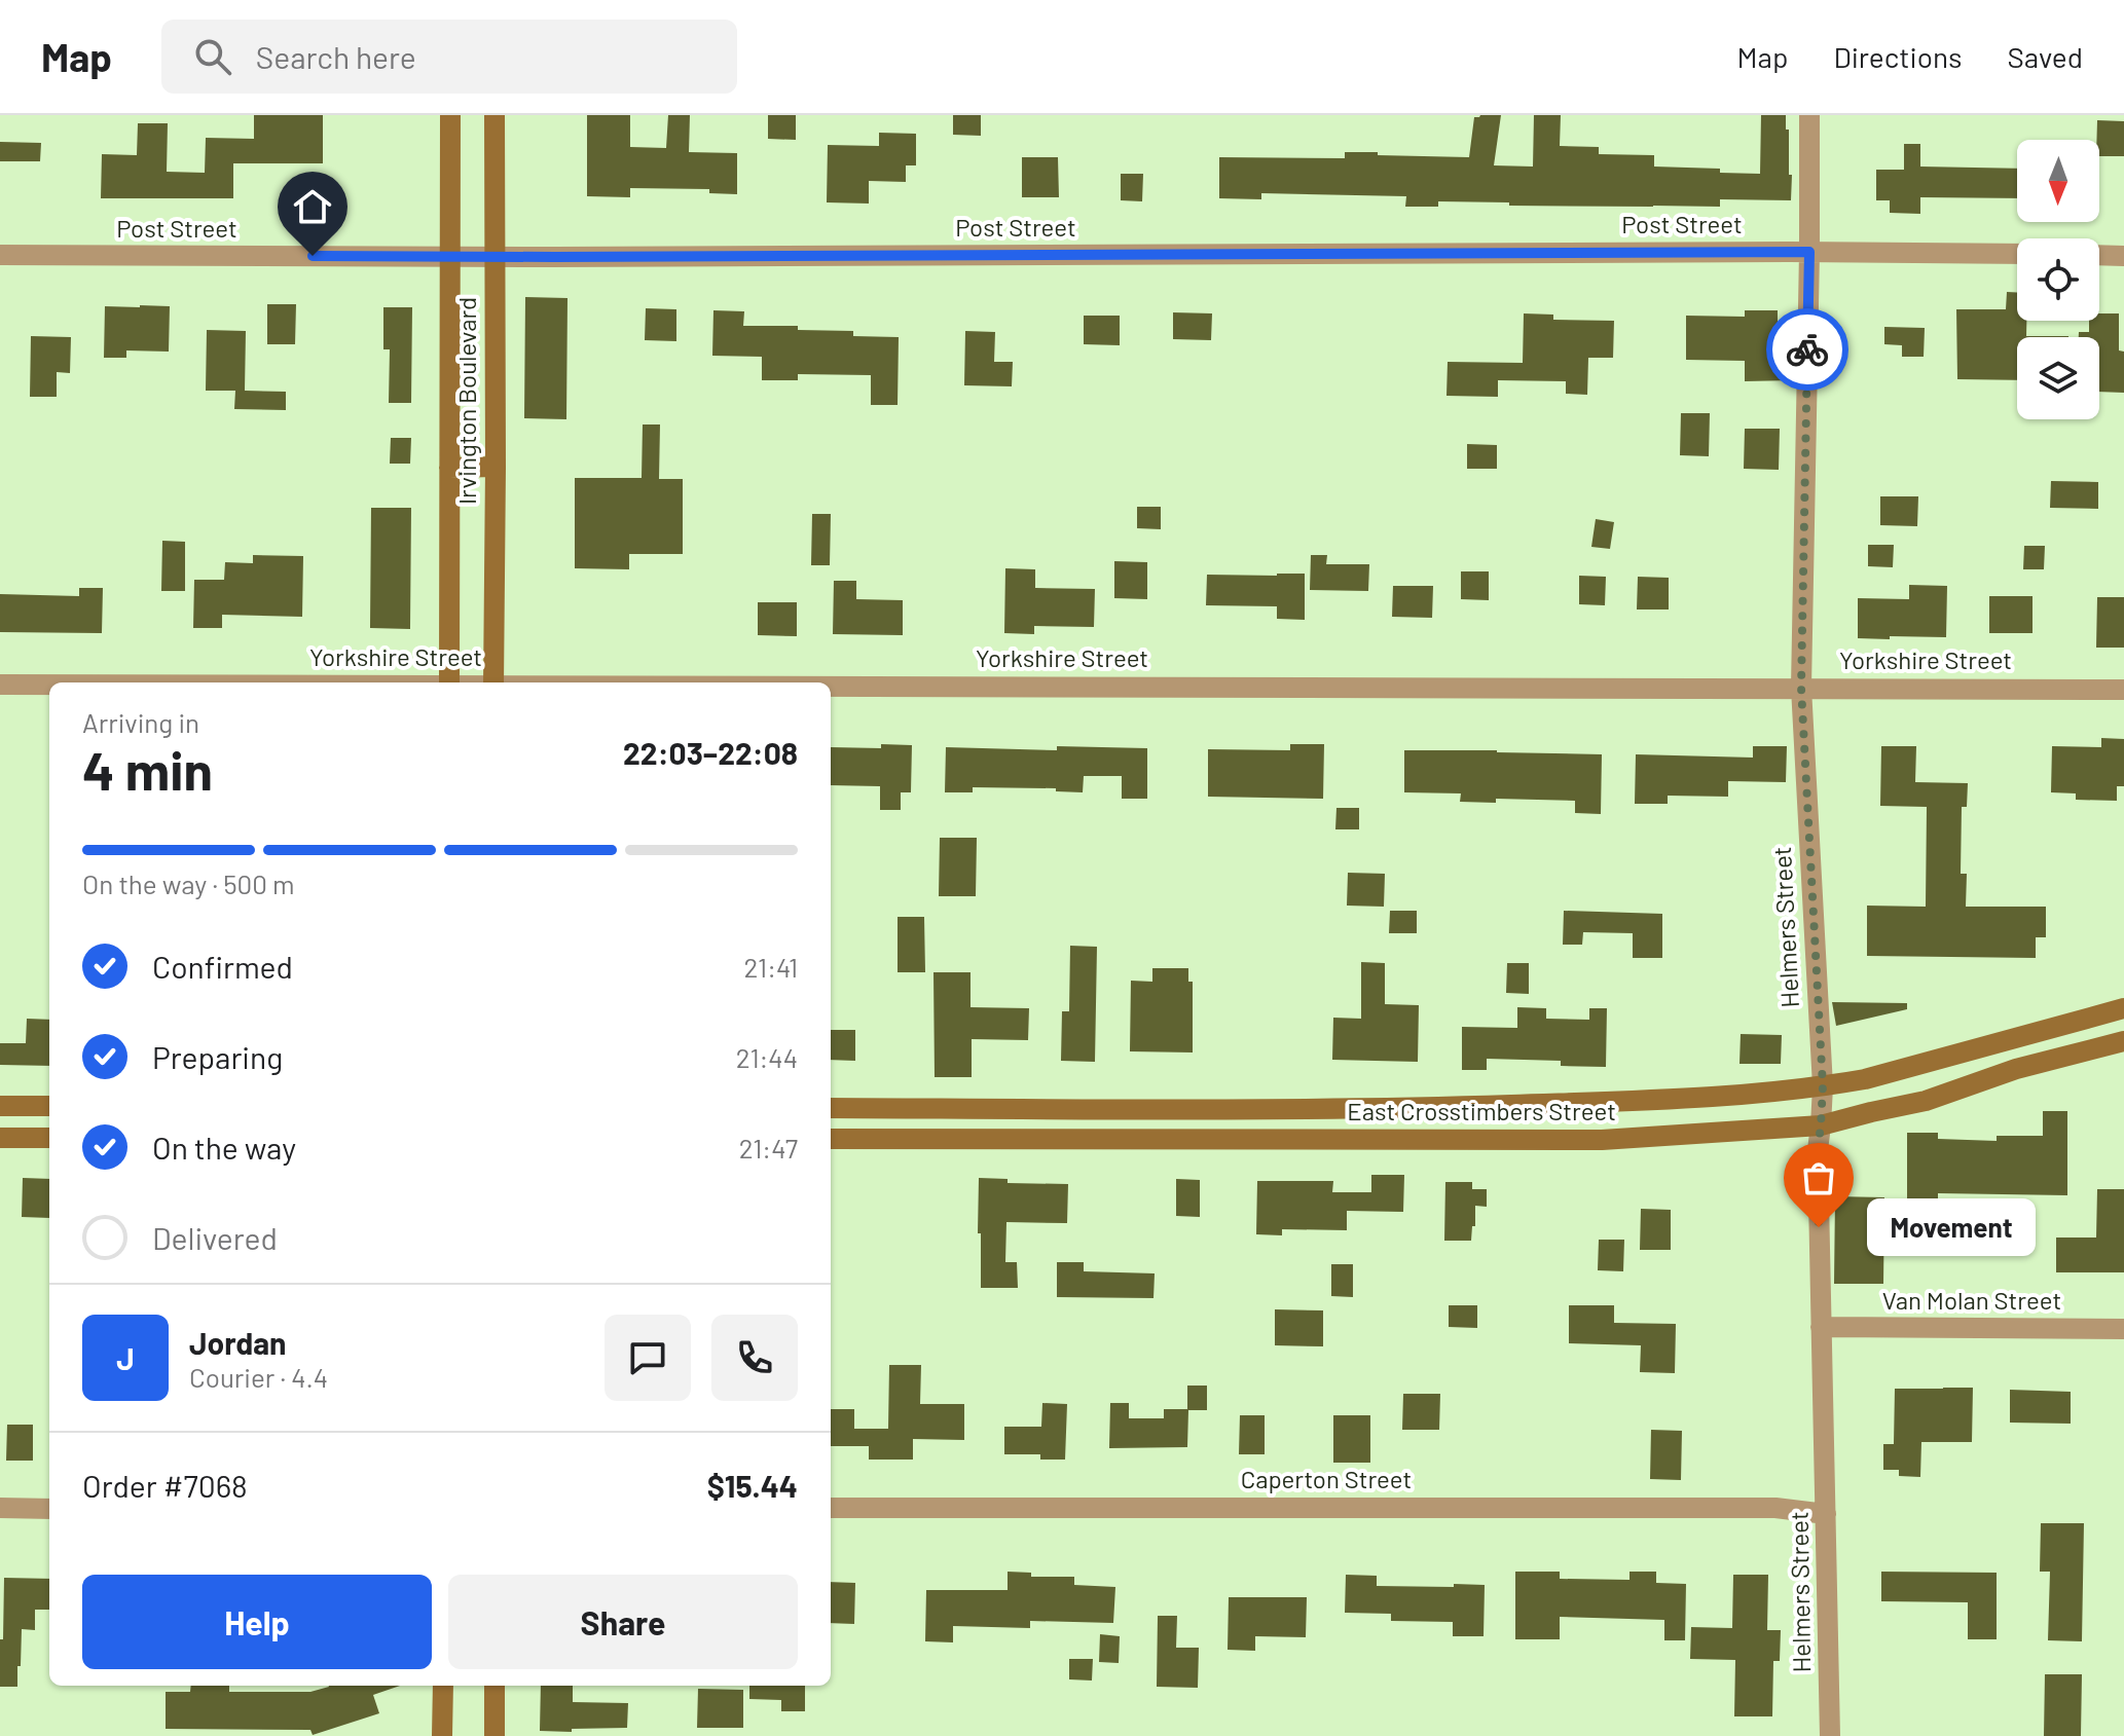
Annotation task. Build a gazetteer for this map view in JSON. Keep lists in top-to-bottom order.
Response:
{
  "streets": {
    "main road": ["Irvington Boulevard", "East Crosstimbers Street"],
    "street": [
      "Post Street",
      "Yorkshire Street",
      "Helmers Street",
      "Van Molan Street",
      "Caperton Street"
    ]
  },
  "crossings": [
    ["Post Street", "Irvington Boulevard"],
    ["Post Street", "Helmers Street"],
    ["Yorkshire Street", "Helmers Street"],
    ["Helmers Street", "East Crosstimbers Street"],
    ["Helmers Street", "Van Molan Street"],
    ["Helmers Street", "Caperton Street"]
  ],
  "places": ["Movement"],
  "north": "bottom",
  "page": {
    "header": "Map",
    "search": "Search here",
    "nav": ["Map", "Directions", "Saved"],
    "heading": ["4 min", "Arriving in", "22:03–22:08"],
    "panel": [
      "Jordan",
      "Courier · 4.4",
      "Order #7068",
      "$15.44"
    ],
    "bar": "On the way · 500 m",
    "list": [
      ["Confirmed", "21:41"],
      ["Preparing", "21:44"],
      ["On the way", "21:47"],
      "Delivered"
    ],
    "bubble": "Movement",
    "round": "J",
    "buttons": ["Help", "Share"]
  }
}
